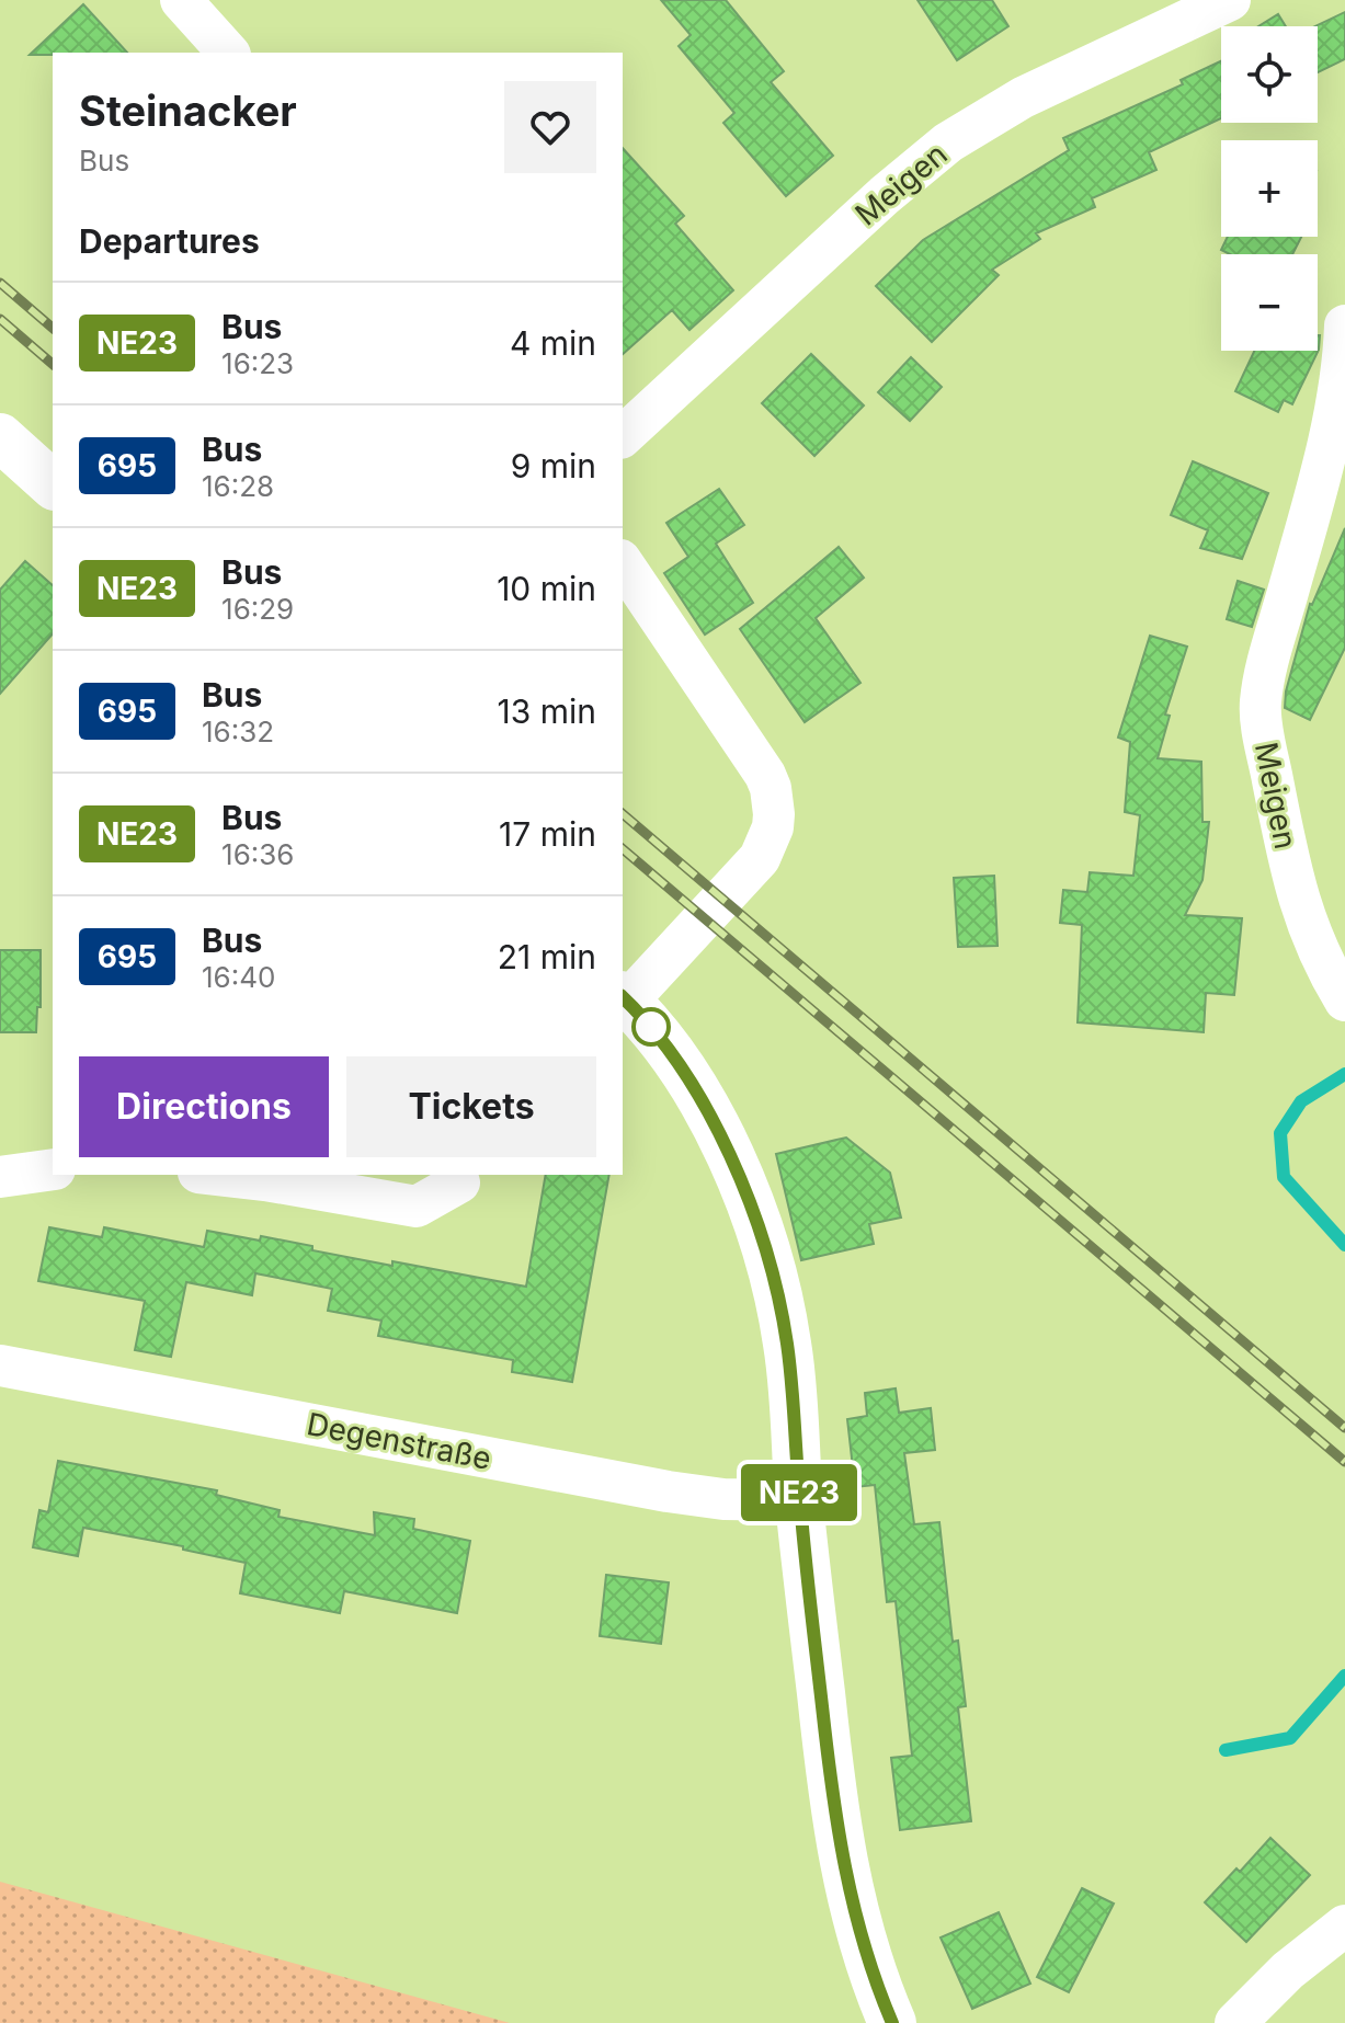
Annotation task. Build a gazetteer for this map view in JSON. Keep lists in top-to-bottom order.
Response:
{
  "streets": {
    "street": ["Meigen", "Degenstraße"]
  },
  "lines": ["bus line NE23"],
  "page": {
    "on_map": "NE23",
    "map_buttons": ["+", "−"],
    "heading": [
      ["Steinacker", "Bus"],
      "Departures"
    ],
    "list": [
      {
        "mark": "NE23",
        "name": "Bus",
        "note": "16:23",
        "value": "4 min"
      },
      {
        "mark": "695",
        "name": "Bus",
        "note": "16:28",
        "value": "9 min"
      },
      {
        "mark": "NE23",
        "name": "Bus",
        "note": "16:29",
        "value": "10 min"
      },
      {
        "mark": "695",
        "name": "Bus",
        "note": "16:32",
        "value": "13 min"
      },
      {
        "mark": "NE23",
        "name": "Bus",
        "note": "16:36",
        "value": "17 min"
      },
      {
        "mark": "695",
        "name": "Bus",
        "note": "16:40",
        "value": "21 min"
      }
    ],
    "buttons": ["Directions", "Tickets"]
  }
}
